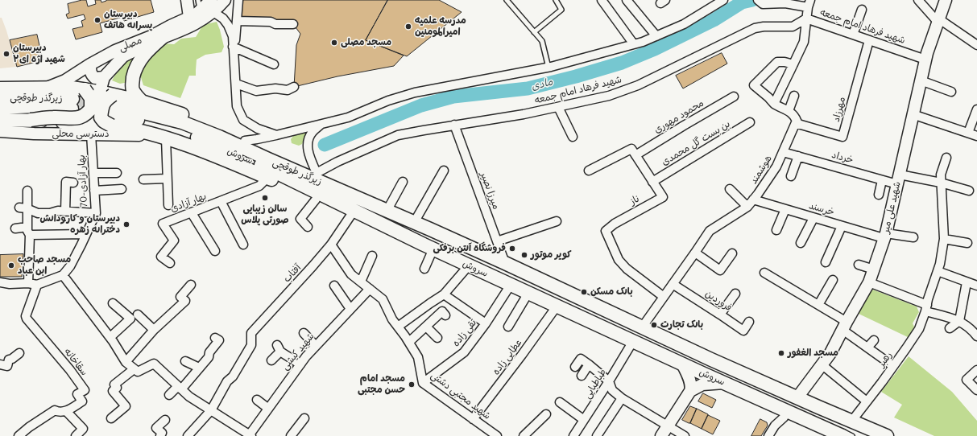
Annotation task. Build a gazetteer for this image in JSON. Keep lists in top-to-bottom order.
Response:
{
  "streets": {
    "main road": ["زیرگذر طوقچی", "سروش"],
    "street": [
      "شهید فرهاد امام جمعه",
      "مصلی",
      "مهرزاد",
      "محمود مهوری",
      "دسترسی محلی",
      "بن بست گل محمدی",
      "خرداد",
      "هوشمند",
      "70-بهار آزادی",
      "میرزا نصیر",
      "ناز",
      "بهار آزادی",
      "شهید علی میر",
      "خرسند",
      "آفتاب",
      "فروردین",
      "تقی زاده",
      "شهید کیشی",
      "عطایی زاده",
      "رهبر",
      "سقاخانه",
      "طباطبایی",
      "شهید مجتبی دشتی"
    ]
  },
  "crossings": [
    ["شهید فرهاد امام جمعه", "مهرزاد"],
    ["شهید فرهاد امام جمعه", "میرزا نصیر"],
    ["شهید فرهاد امام جمعه", "شهید علی میر"],
    ["مصلی", "زیرگذر طوقچی"],
    ["مصلی", "سروش"],
    ["زیرگذر طوقچی", "سروش"],
    ["مهرزاد", "هوشمند"],
    ["محمود مهوری", "ناز"],
    ["دسترسی محلی", "70-بهار آزادی"],
    ["بن بست گل محمدی", "ناز"],
    ["سروش", "هوشمند"],
    ["سروش", "میرزا نصیر"],
    ["سروش", "شهید علی میر"],
    ["سروش", "تقی زاده"],
    ["سروش", "عطایی زاده"],
    ["سروش", "رهبر"],
    ["سروش", "طباطبایی"],
    ["خرداد", "هوشمند"],
    ["خرداد", "شهید علی میر"],
    ["خرداد", "رهبر"],
    ["هوشمند", "ناز"],
    ["هوشمند", "خرسند"],
    ["هوشمند", "فروردین"],
    ["شهید علی میر", "خرسند"],
    ["آفتاب", "شهید مجتبی دشتی"],
    ["تقی زاده", "شهید مجتبی دشتی"],
    ["شهید کیشی", "شهید مجتبی دشتی"],
    ["عطایی زاده", "شهید مجتبی دشتی"]
  ],
  "water": ["مادی"],
  "places": [
    "دبیرستان پسرانه هاتف",
    "مدرسه علمیه امیرالمومنین",
    "مسجد مصلی",
    "دبیرستان شهید اژه ای۲",
    "سالن زیبایی صورتی پلاس",
    "دبیرستان و کارودانش دخترانه زهره",
    "فروشگاه آنتن برفکی",
    "کویر موتور",
    "مسجد صاحب ابن عباد",
    "بانک مسکن",
    "بانک تجارت",
    "مسجد الغفور",
    "مسجد امام حسن مجتبی"
  ]
}
